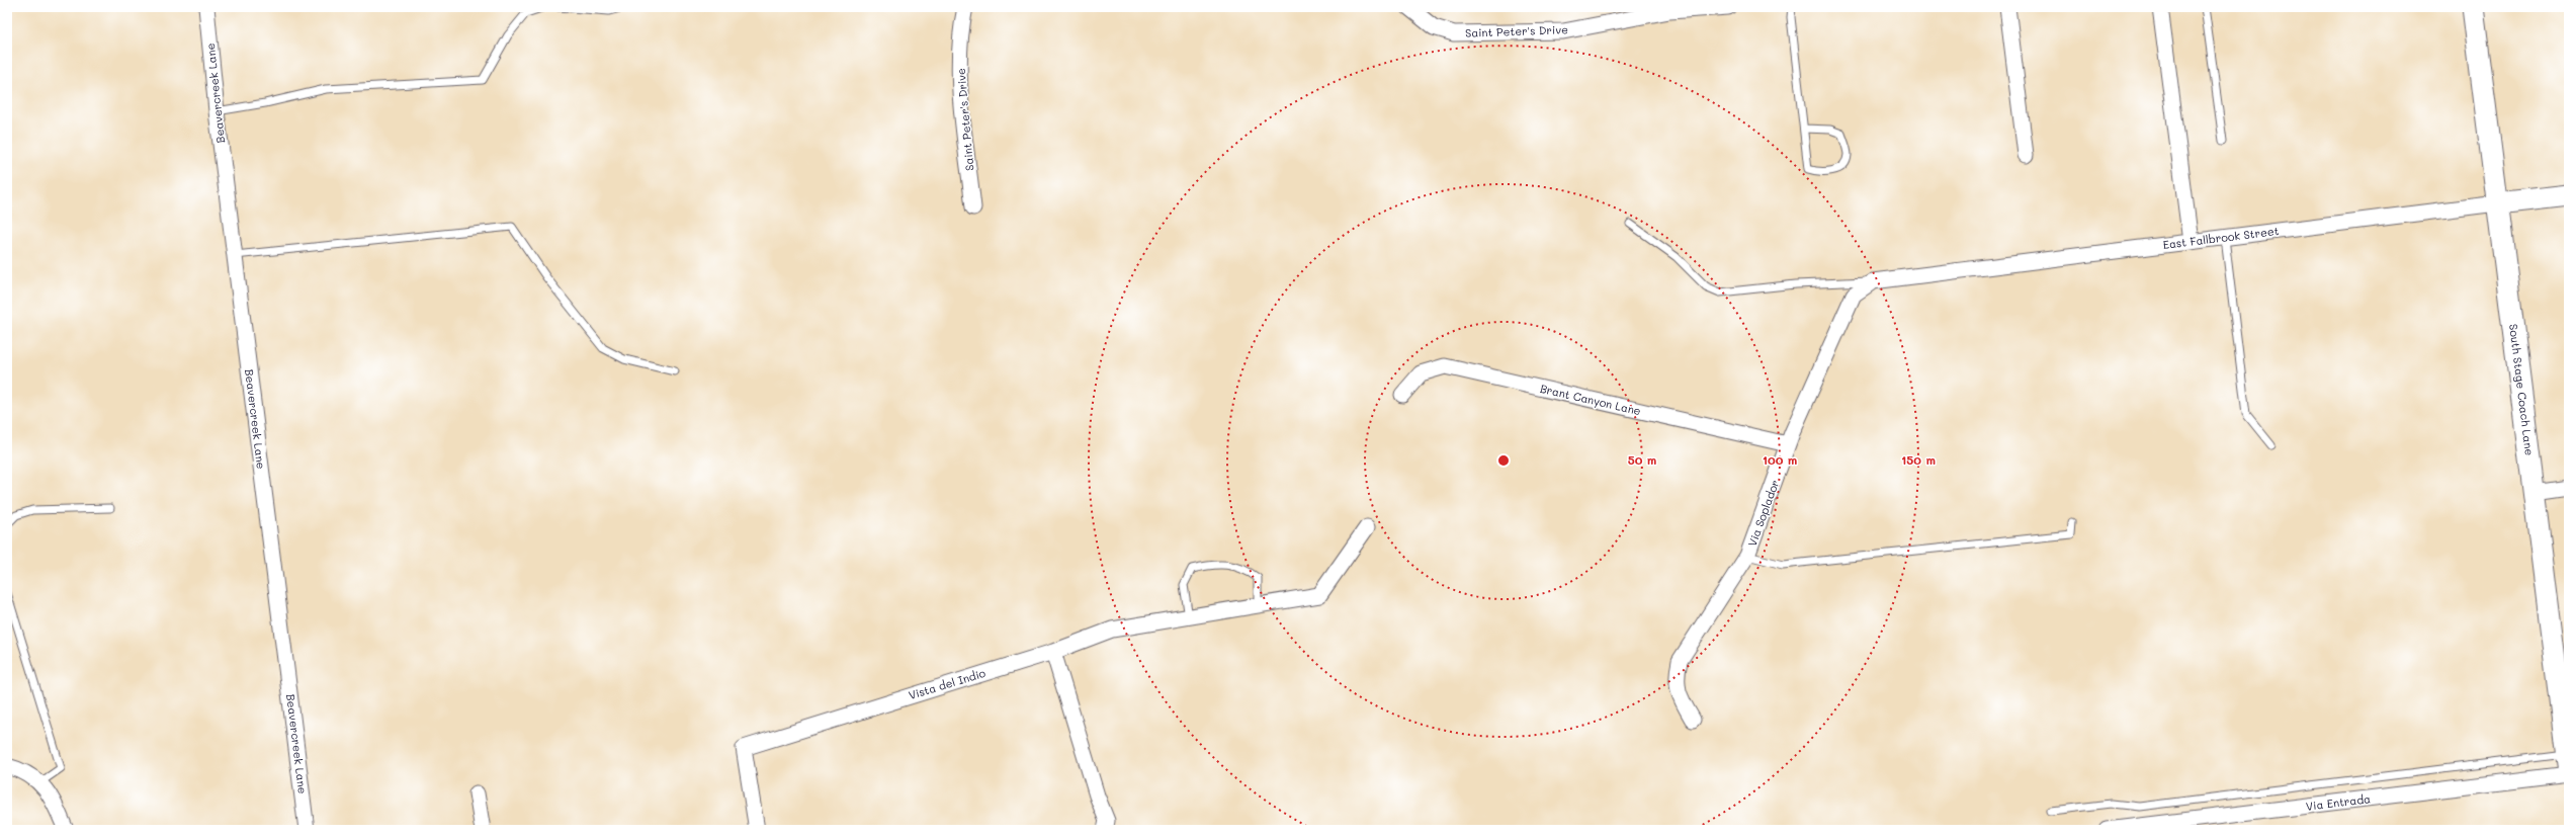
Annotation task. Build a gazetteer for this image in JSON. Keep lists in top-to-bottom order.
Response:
{
  "streets": {
    "main road": ["East Fallbrook Street", "South Stage Coach Lane"],
    "street": [
      "Saint Peter's Drive",
      "Beavercreek Lane",
      "Brant Canyon Lane",
      "Via Soplador",
      "Vista del Indio",
      "Via Entrada"
    ]
  },
  "crossings": [
    ["East Fallbrook Street", "South Stage Coach Lane"],
    ["East Fallbrook Street", "Via Soplador"],
    ["South Stage Coach Lane", "Via Entrada"],
    ["Brant Canyon Lane", "Via Soplador"]
  ],
  "rings": ["50 m", "100 m", "150 m"]
}
